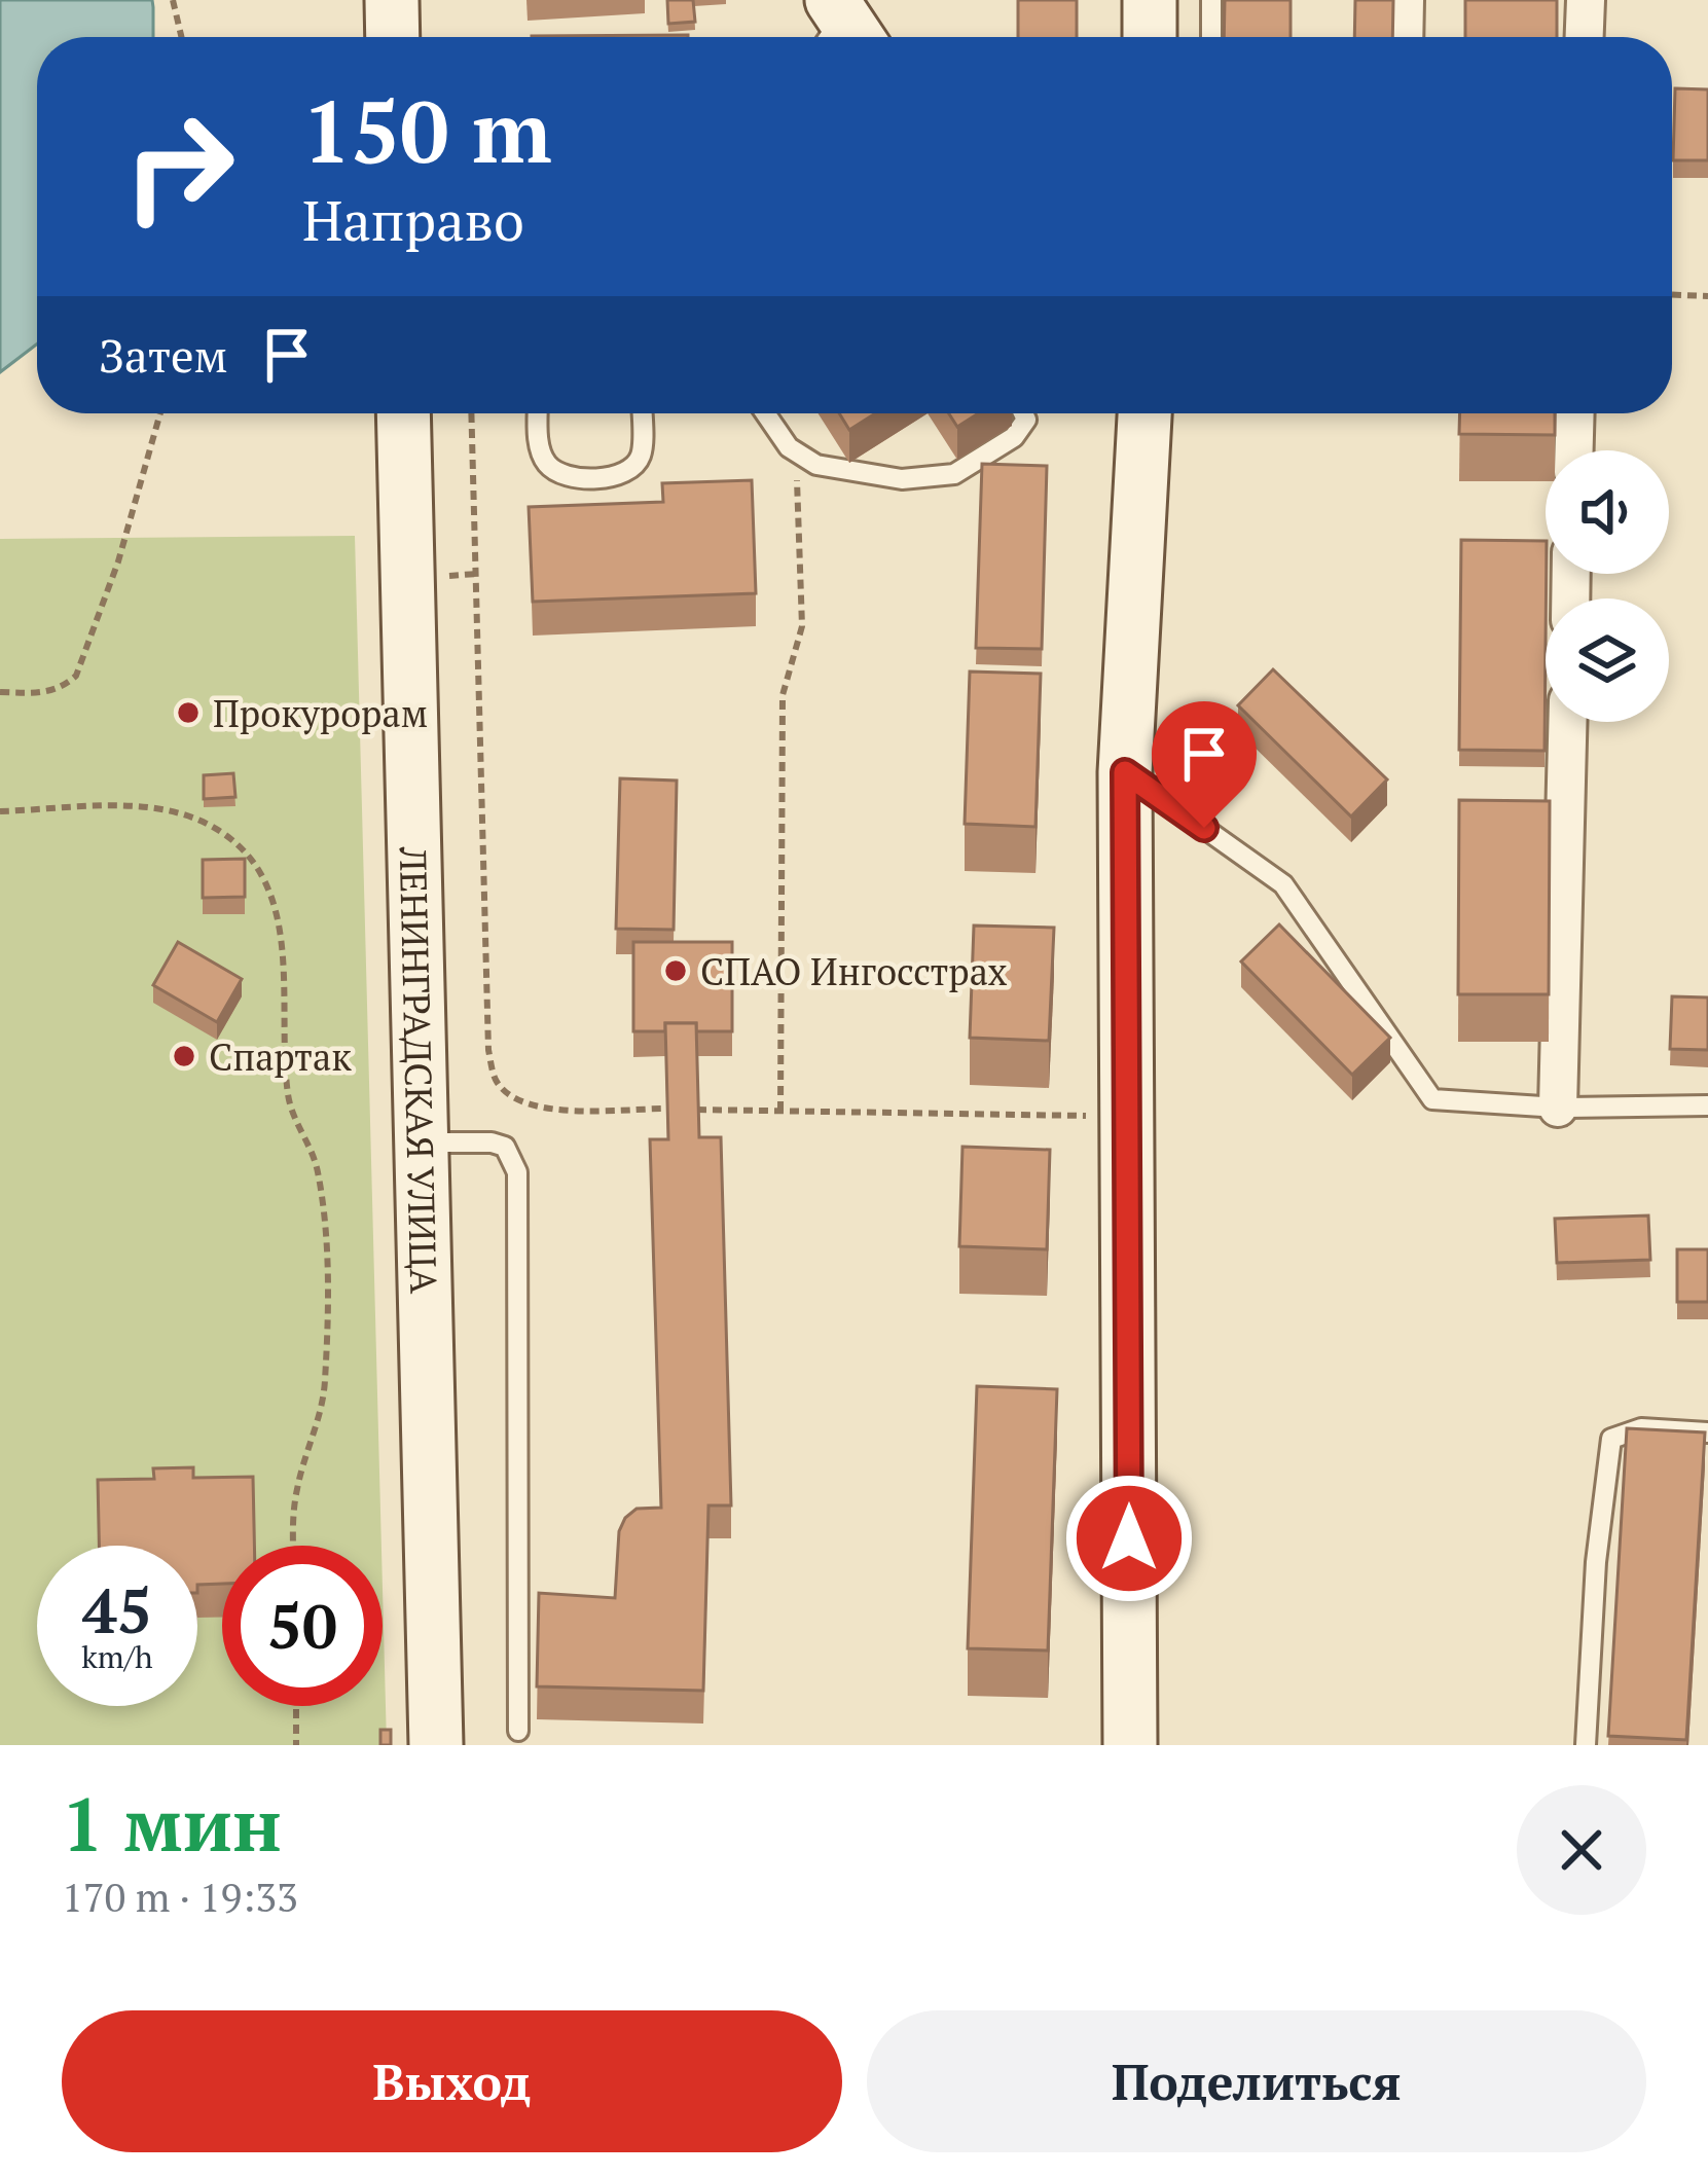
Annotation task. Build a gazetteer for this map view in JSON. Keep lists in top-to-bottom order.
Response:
{
  "streets": {
    "main road": ["ЛЕНИНГРАДСКАЯ УЛИЦА"]
  },
  "places": ["Прокурорам", "СПАО Ингосстрах", "Спартак"],
  "page": {
    "turn": ["150 m", "Направо"],
    "then": "Затем",
    "speed": "45 km/h",
    "limit": "50",
    "heading": ["1 мин", "170 m · 19:33"],
    "buttons": ["Выход", "Поделиться"]
  }
}
